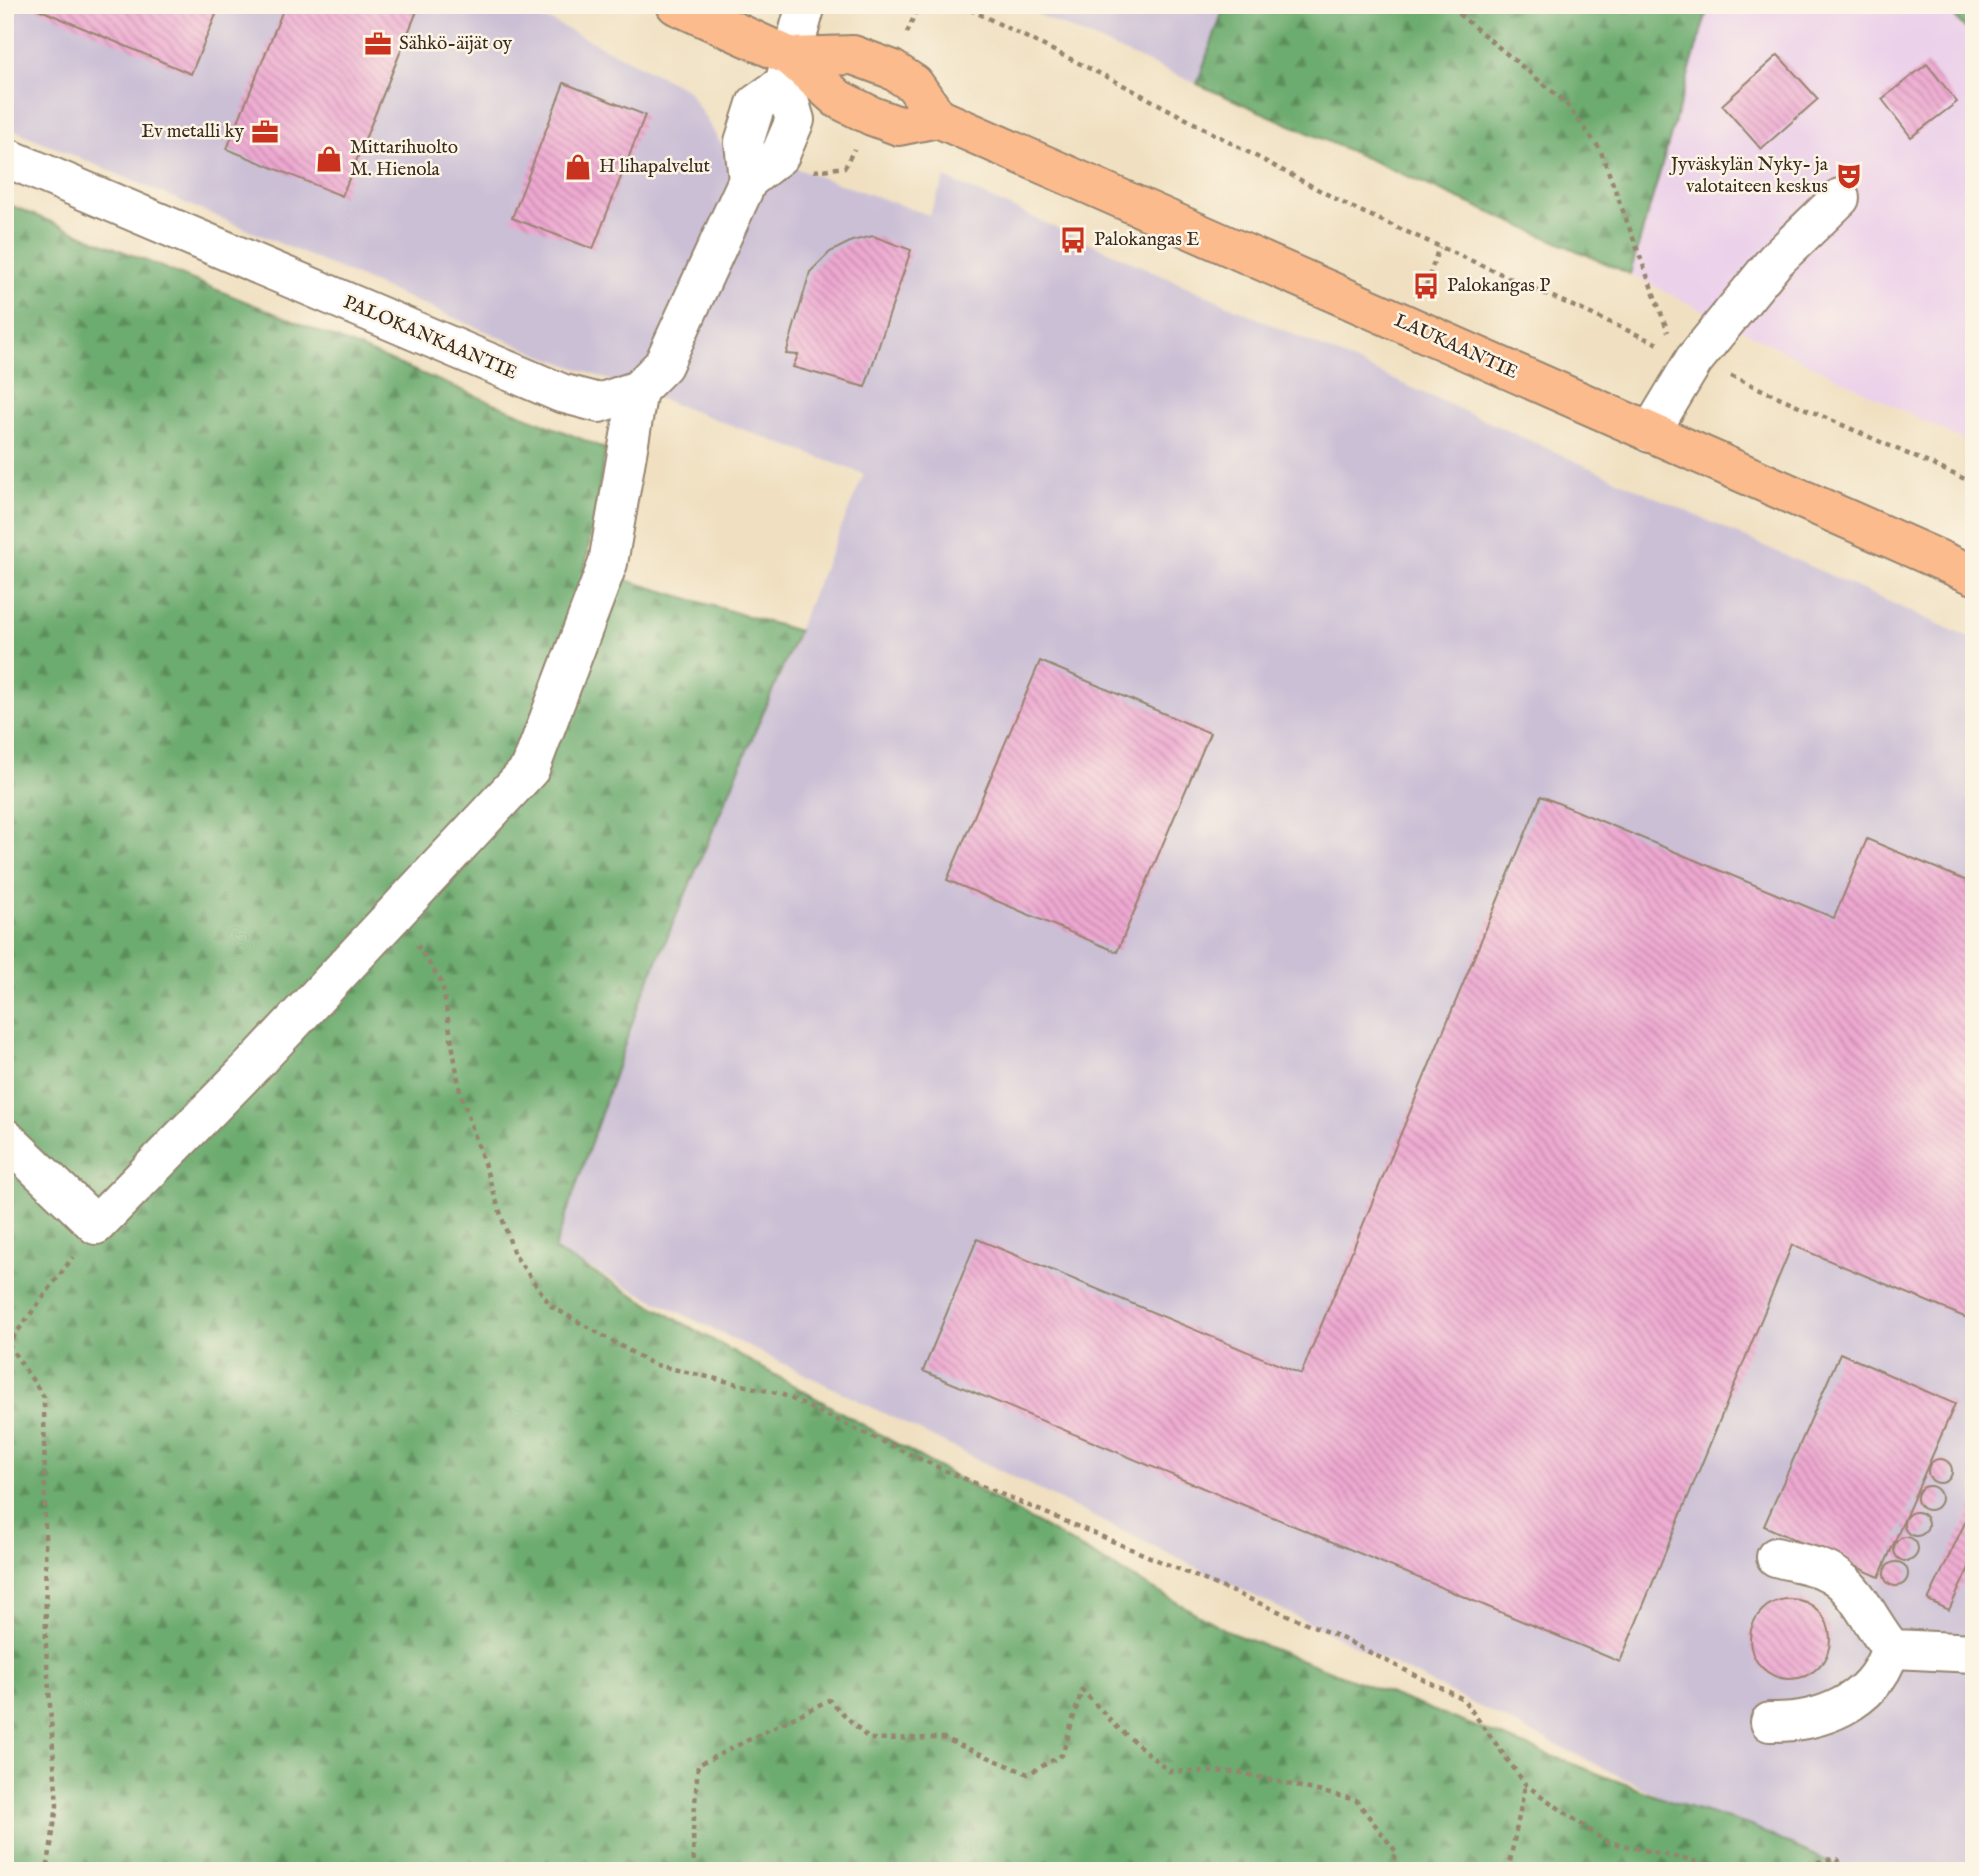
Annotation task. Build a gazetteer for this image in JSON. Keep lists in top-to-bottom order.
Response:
{
  "streets": {
    "main road": ["LAUKAANTIE"],
    "street": ["PALOKANKAANTIE"]
  },
  "places": {
    "office": ["Sähkö-äijät oy", "Ev metalli ky"],
    "shop": ["Mittarihuolto M. Hienola", "H lihapalvelut"],
    "theatre": ["Jyväskylän Nyky- ja valotaiteen keskus"],
    "bus stop": ["Palokangas E", "Palokangas P"]
  }
}
